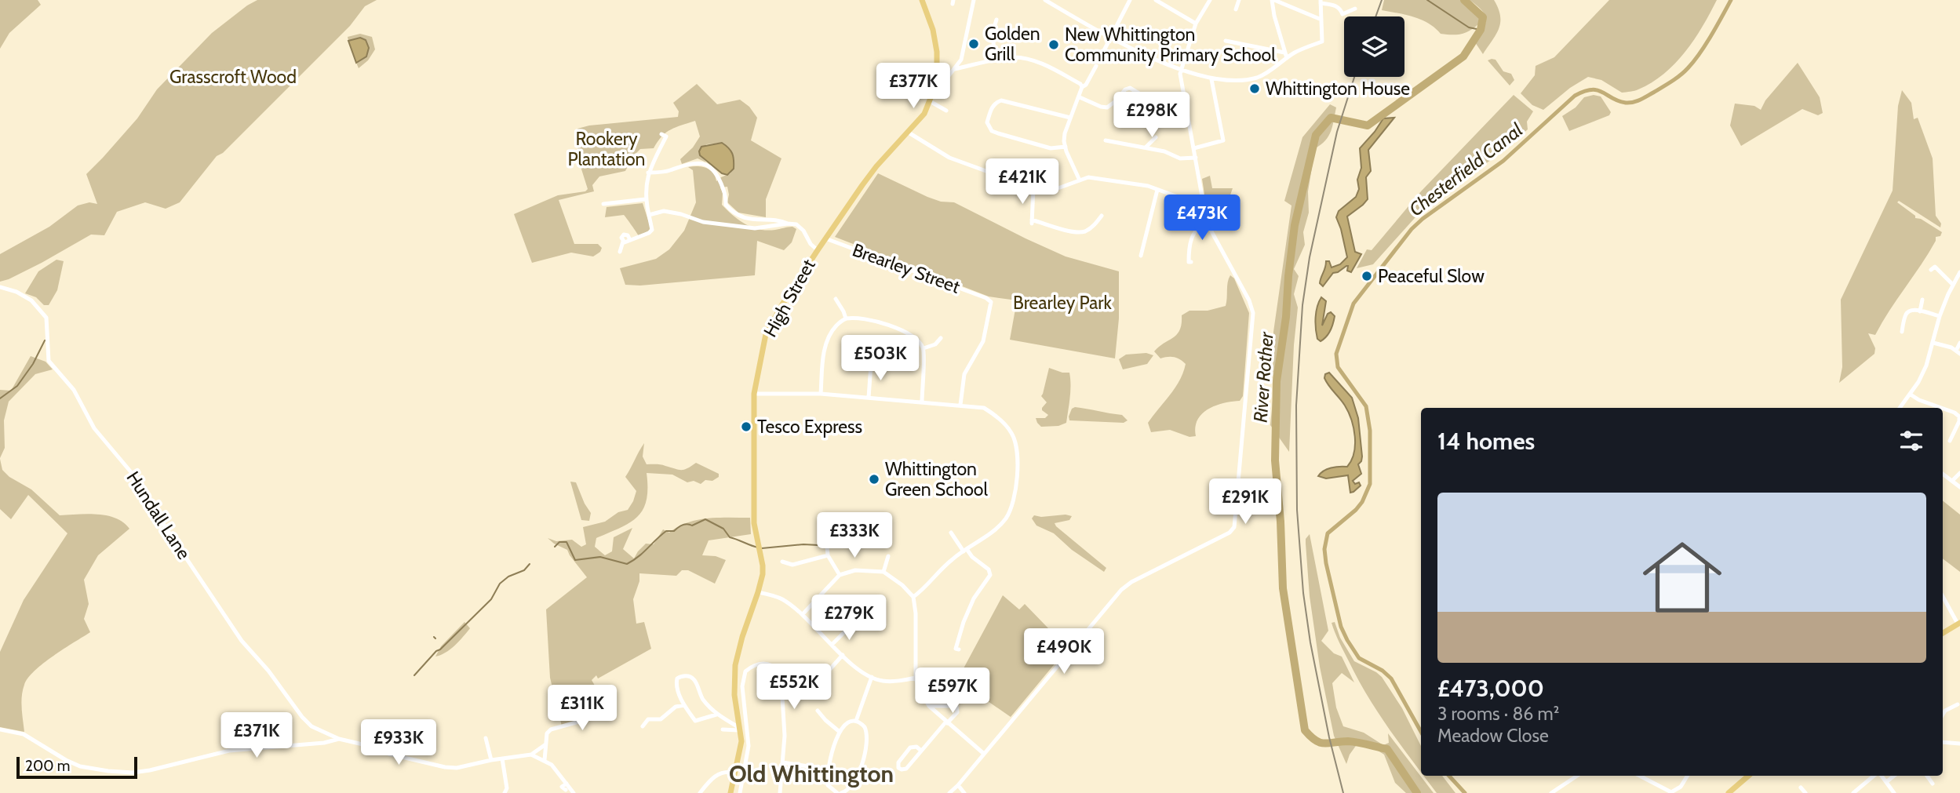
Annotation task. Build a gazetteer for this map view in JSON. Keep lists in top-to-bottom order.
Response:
{
  "streets": {
    "main road": ["High Street"],
    "street": ["Brearley Street", "Hundall Lane"]
  },
  "crossings": [
    ["Brearley Street", "High Street"]
  ],
  "districts": ["Old Whittington"],
  "water": ["Chesterfield Canal", "River Rother"],
  "parks": ["Grasscroft Wood", "Rookery Plantation", "Brearley Park"],
  "places": [
    "Golden Grill",
    "New Whittington Community Primary School",
    "Whittington House",
    "Peaceful Slow",
    "Tesco Express",
    "Whittington Green School"
  ],
  "scale_bar": "200 m",
  "page": {
    "price": [
      "£377K",
      "£298K",
      "£421K",
      "£473K",
      "£503K",
      "£291K",
      "£333K",
      "£279K",
      "£490K",
      "£552K",
      "£597K",
      "£311K",
      "£371K",
      "£933K"
    ],
    "heading": "14 homes",
    "list": [
      {
        "name": "£473,000",
        "note": "3 rooms · 86 m² · Meadow Close"
      }
    ],
    "scale": "200 m"
  }
}
